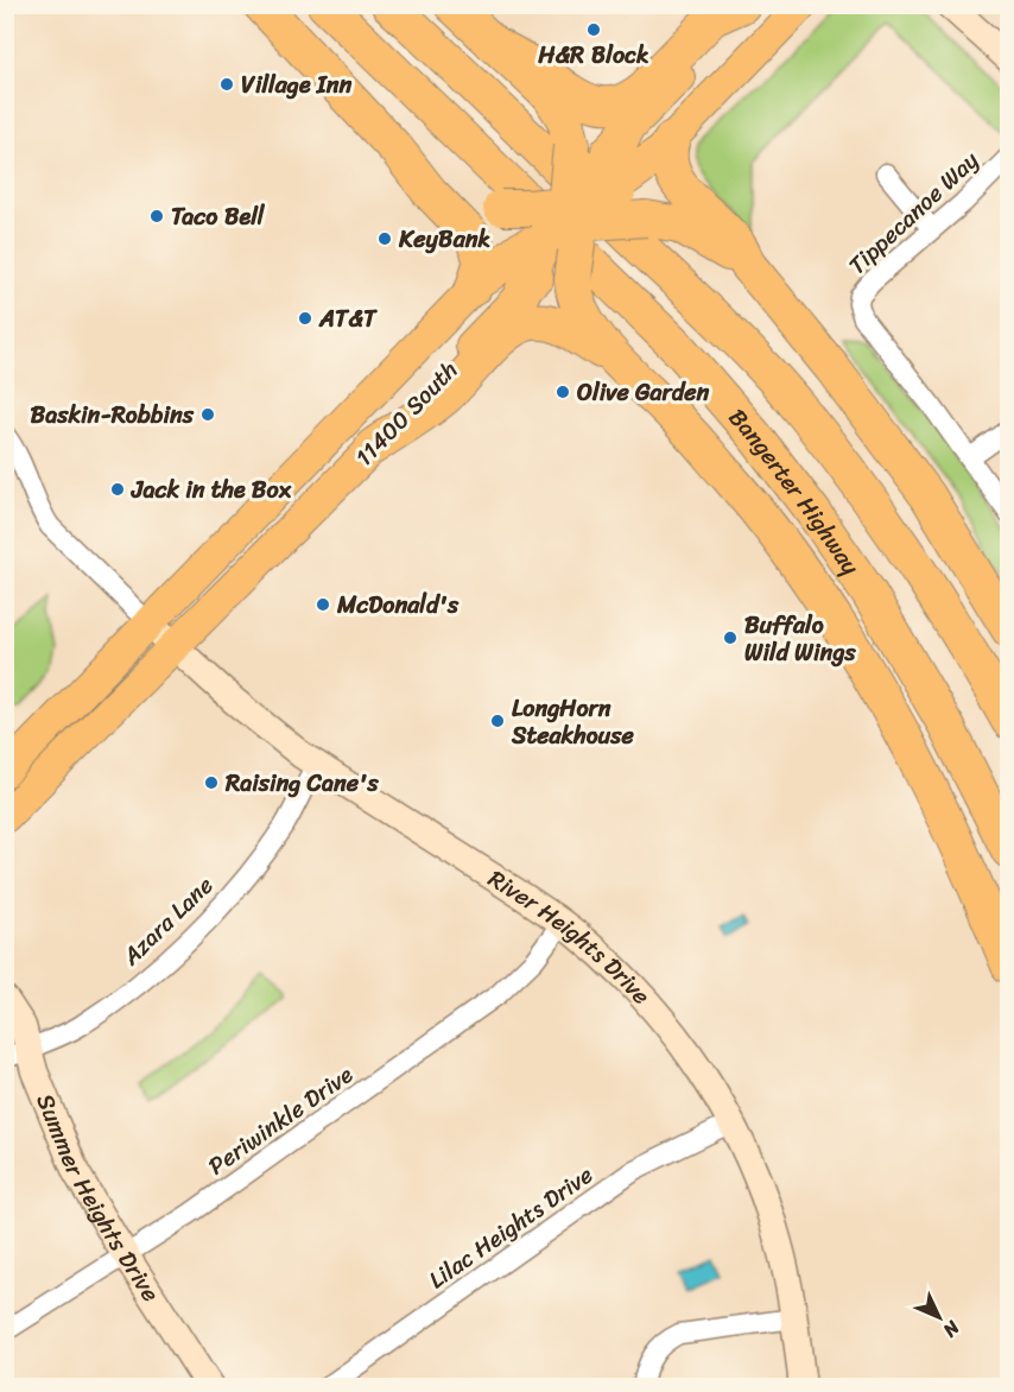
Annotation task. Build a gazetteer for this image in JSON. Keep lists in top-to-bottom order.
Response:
{
  "streets": {
    "highway": ["Bangerter Highway"],
    "main road": ["11400 South"],
    "street": [
      "Tippecanoe Way",
      "Azara Lane",
      "River Heights Drive",
      "Periwinkle Drive",
      "Summer Heights Drive",
      "Lilac Heights Drive"
    ]
  },
  "crossings": [
    ["11400 South", "River Heights Drive"],
    ["Azara Lane", "River Heights Drive"],
    ["Azara Lane", "Summer Heights Drive"],
    ["River Heights Drive", "Periwinkle Drive"],
    ["River Heights Drive", "Lilac Heights Drive"],
    ["Periwinkle Drive", "Summer Heights Drive"]
  ],
  "places": [
    "H&R Block",
    "Village Inn",
    "Taco Bell",
    "KeyBank",
    "AT&T",
    "Olive Garden",
    "Baskin-Robbins",
    "Jack in the Box",
    "McDonald's",
    "Buffalo Wild Wings",
    "LongHorn Steakhouse",
    "Raising Cane's"
  ],
  "north": "bottom right"
}
